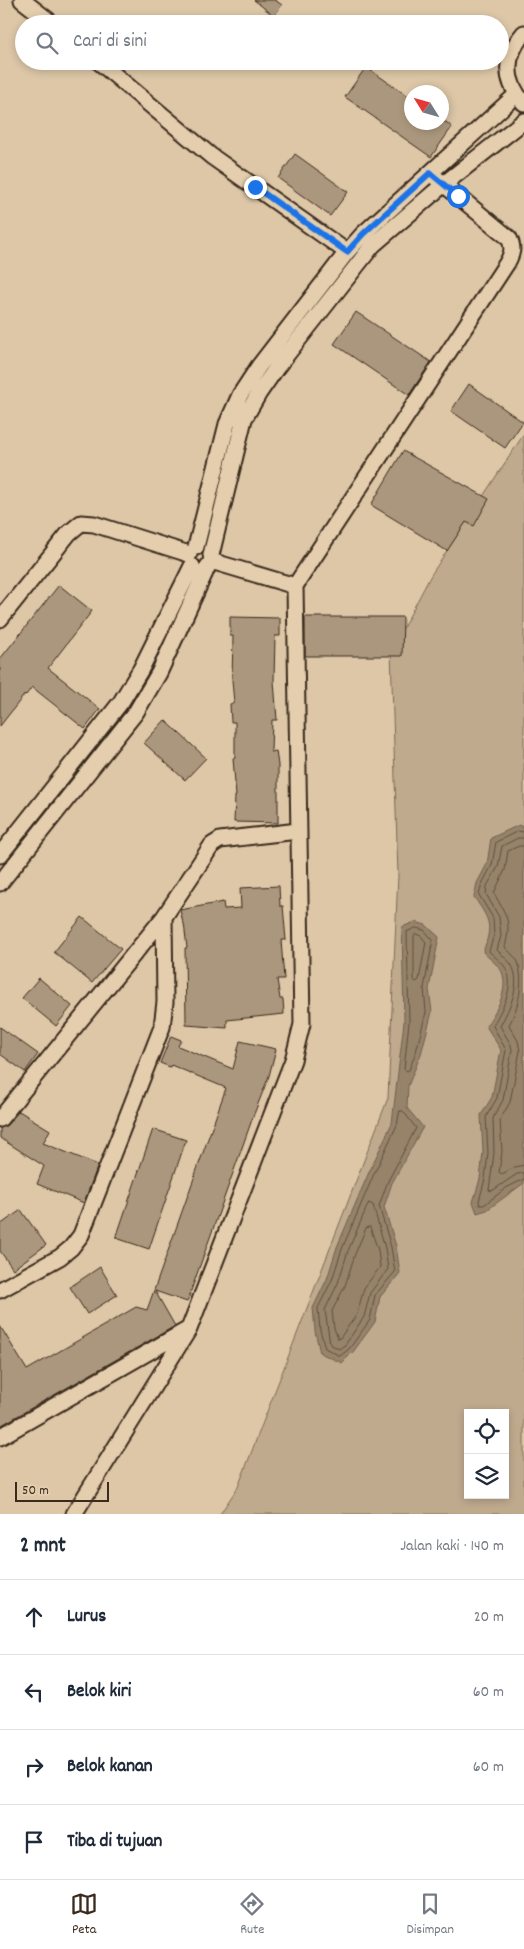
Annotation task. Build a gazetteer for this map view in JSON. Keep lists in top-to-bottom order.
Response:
{
  "scale_bar": "50 m",
  "north": "top left",
  "page": {
    "search": "Cari di sini",
    "scale": "50 m",
    "heading": ["2 mnt", "Jalan kaki · 140 m"],
    "list": [
      ["Lurus", "20 m"],
      ["Belok kiri", "60 m"],
      ["Belok kanan", "60 m"],
      "Tiba di tujuan"
    ],
    "nav": ["Peta", "Rute", "Disimpan"]
  }
}
